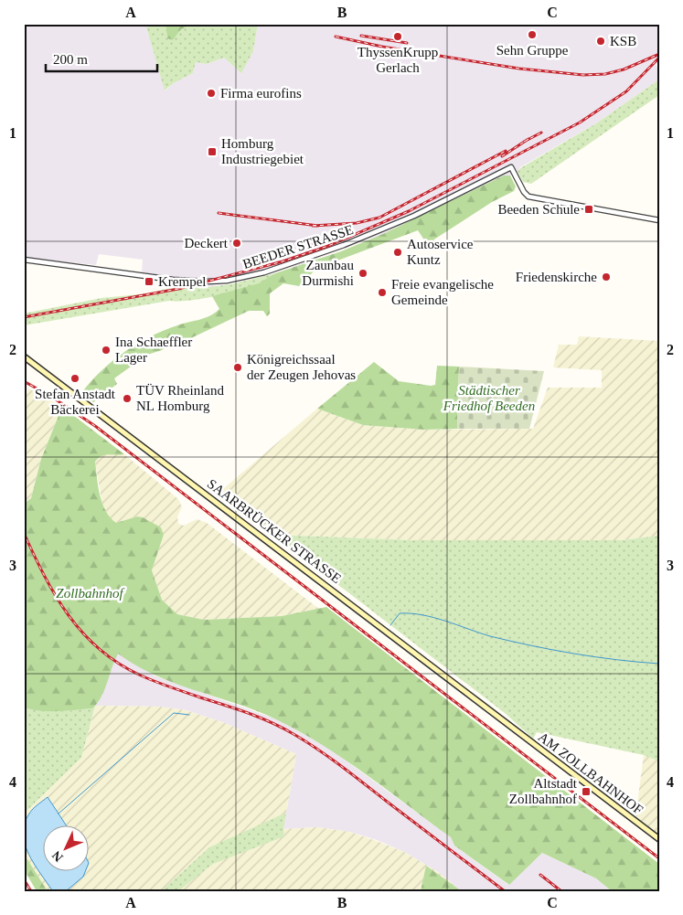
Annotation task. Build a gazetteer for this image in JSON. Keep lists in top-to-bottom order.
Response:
{
  "streets": {
    "main road": ["SAARBRÜCKER STRASSE", "AM ZOLLBAHNHOF"],
    "street": ["BEEDER STRASSE"]
  },
  "crossings": [
    ["SAARBRÜCKER STRASSE", "AM ZOLLBAHNHOF"]
  ],
  "parks": ["Städtischer Friedhof Beeden", "Zollbahnhof"],
  "places": {
    "other": [
      "Sehn Gruppe",
      "ThyssenKrupp Gerlach",
      "KSB",
      "Firma eurofins",
      "Deckert",
      "Autoservice Kuntz",
      "Zaunbau Durmishi",
      "Friedenskirche",
      "Freie evangelische Gemeinde",
      "Ina Schaeffler Lager",
      "Königreichssaal der Zeugen Jehovas",
      "Stefan Anstadt Bäckerei",
      "TÜV Rheinland NL Homburg"
    ],
    "transit": [
      "Homburg Industriegebiet",
      "Beeden Schule",
      "Krempel",
      "Altstadt Zollbahnhof"
    ]
  },
  "scale_bar": "200 m",
  "north": "bottom left",
  "grid": {
    "columns": ["A", "B", "C"],
    "rows": [
      "1",
      "2",
      "3",
      "4"
    ]
  }
}
